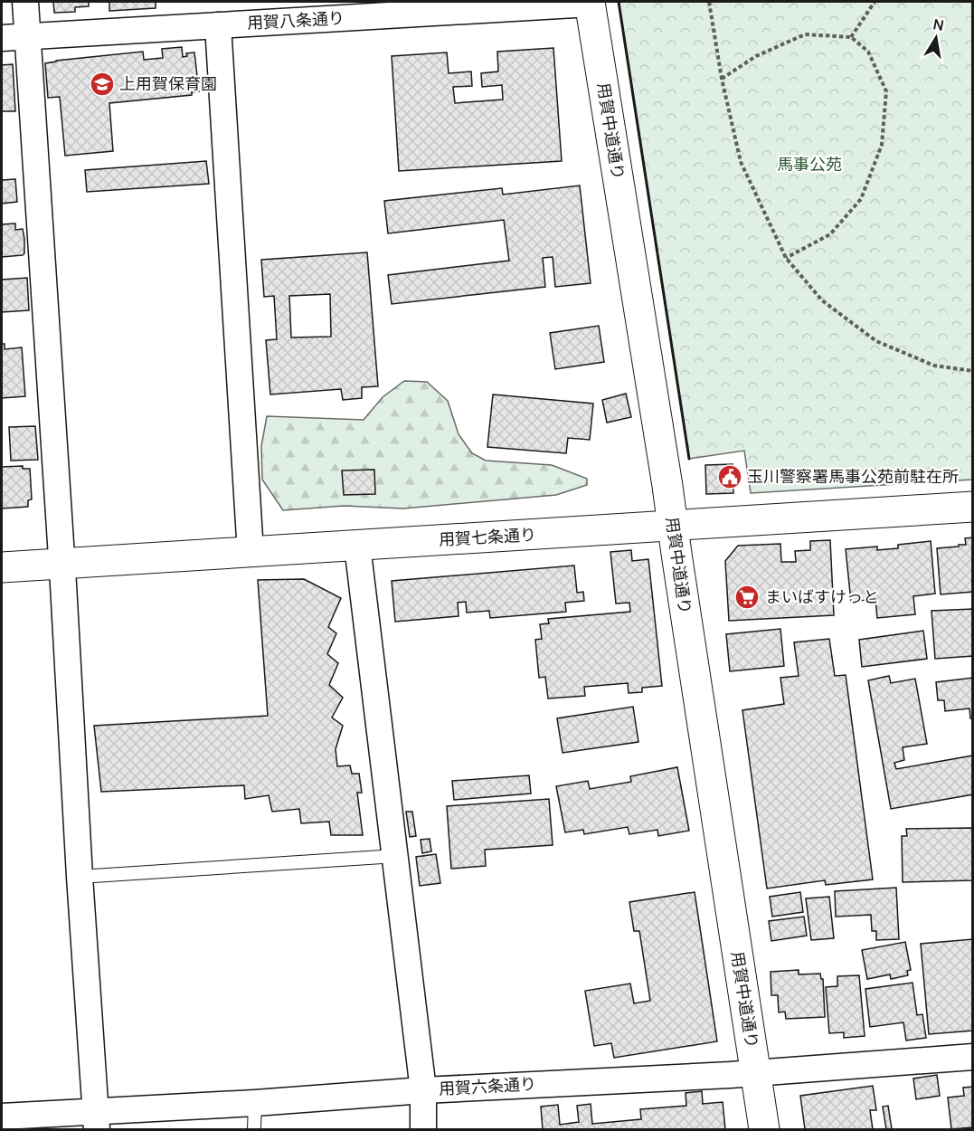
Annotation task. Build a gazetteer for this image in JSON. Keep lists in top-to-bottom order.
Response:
{
  "streets": {
    "street": [
      "用賀八条通り",
      "用賀中道通り",
      "用賀七条通り",
      "用賀六条通り"
    ]
  },
  "crossings": [
    ["用賀八条通り", "用賀中道通り"],
    ["用賀中道通り", "用賀七条通り"],
    ["用賀中道通り", "用賀六条通り"]
  ],
  "parks": ["馬事公苑"],
  "places": {
    "school or university": ["上用賀保育園"],
    "public building": ["玉川警察署馬事公苑前駐在所"],
    "supermarket": ["まいばすけっと"]
  },
  "north": "top"
}
